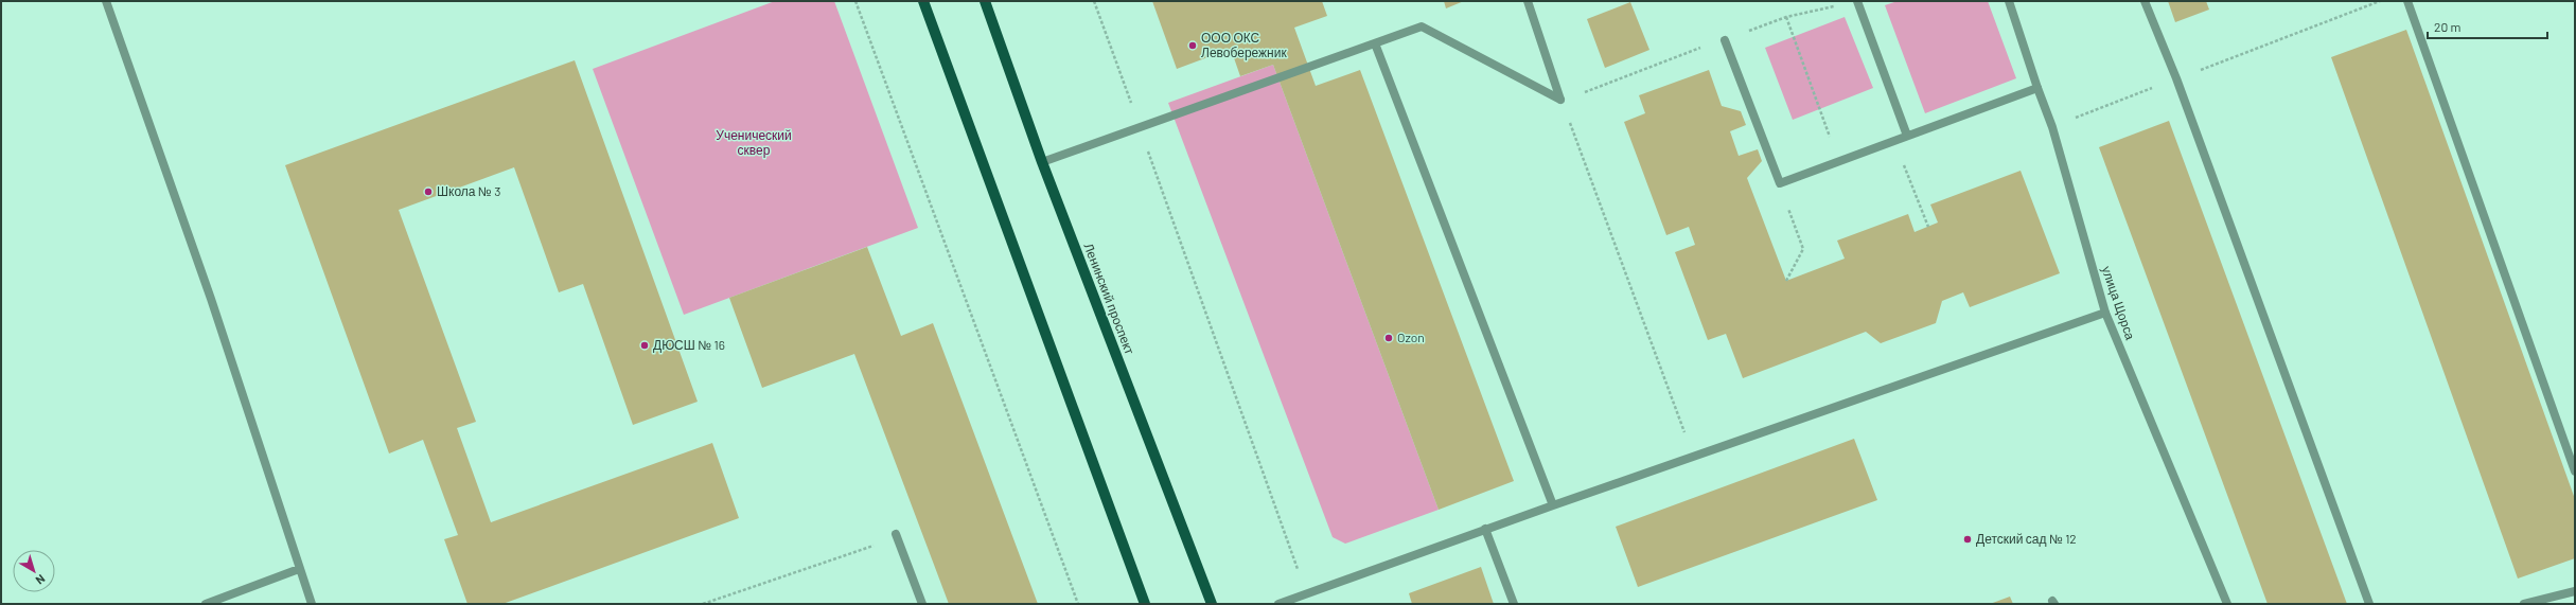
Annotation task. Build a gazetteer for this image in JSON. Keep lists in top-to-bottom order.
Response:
{
  "streets": {
    "main road": ["Ленинский проспект"],
    "street": ["улица Щорса"]
  },
  "parks": ["Ученический сквер"],
  "places": [
    "ООО ОКС Левобережник",
    "Школа № 3",
    "Ozon",
    "ДЮСШ № 16",
    "Детский сад № 12"
  ],
  "scale_bar": "20 m",
  "north": "bottom right"
}
